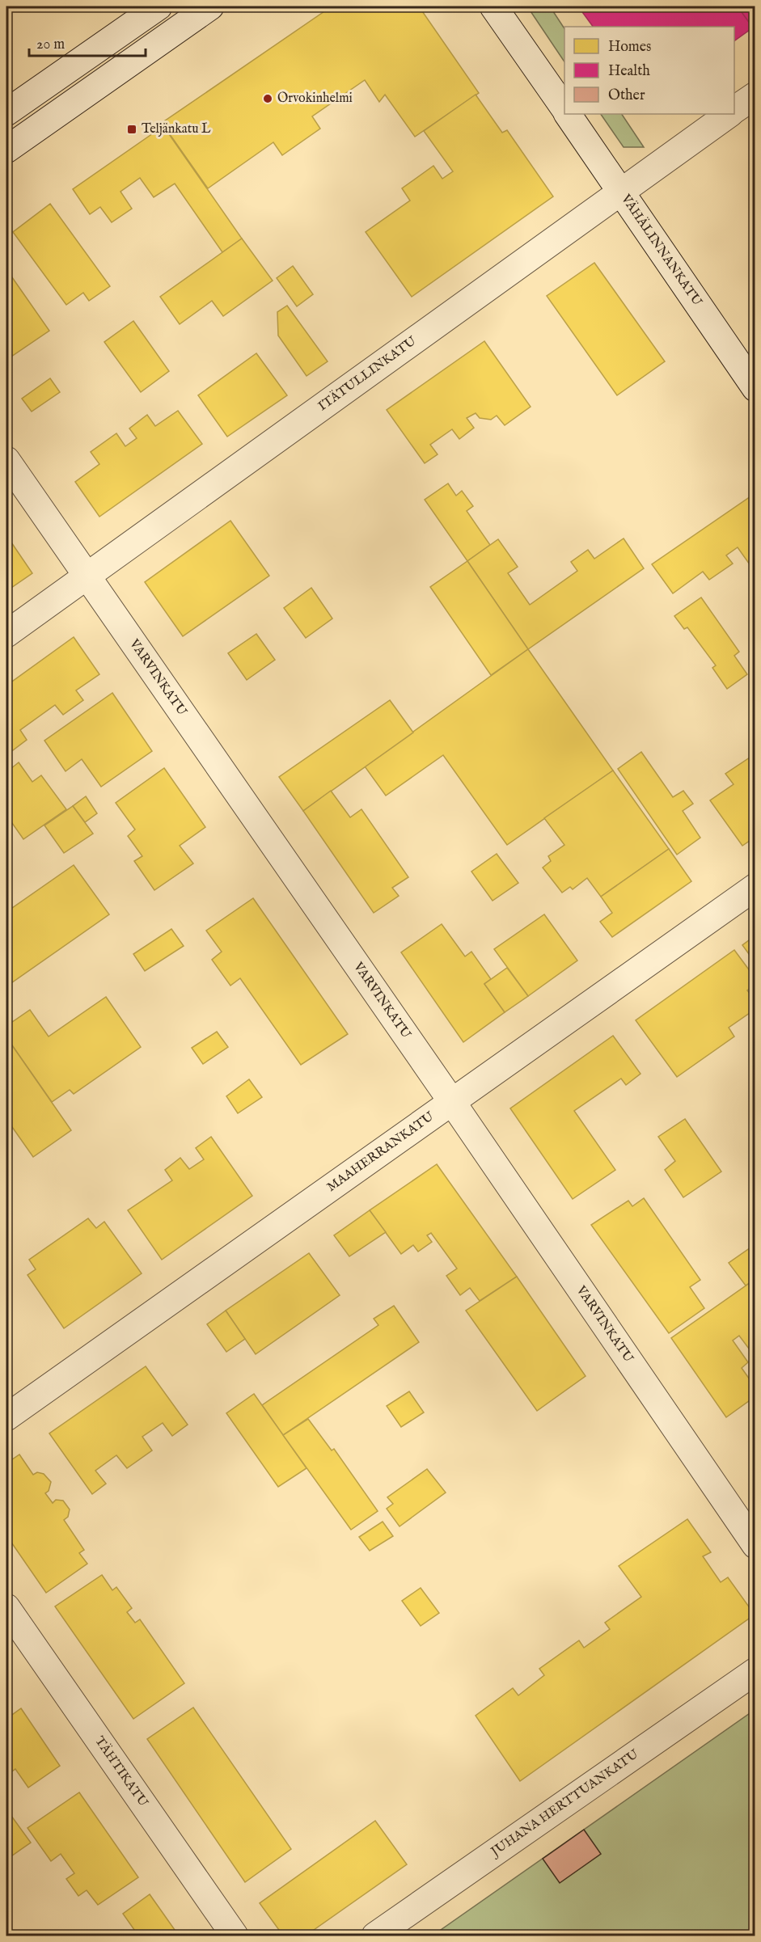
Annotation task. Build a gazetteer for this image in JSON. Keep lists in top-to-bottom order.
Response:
{
  "streets": {
    "street": [
      "VÄHÄLINNANKATU",
      "ITÄTULLINKATU",
      "VARVINKATU",
      "MAAHERRANKATU",
      "TÄHTIKATU",
      "JUHANA HERTTUANKATU"
    ]
  },
  "crossings": [
    ["VÄHÄLINNANKATU", "ITÄTULLINKATU"],
    ["ITÄTULLINKATU", "VARVINKATU"],
    ["VARVINKATU", "MAAHERRANKATU"]
  ],
  "places": {
    "other": ["Orvokinhelmi"],
    "transit": ["Teljänkatu L"]
  },
  "legend": ["Homes", "Health", "Other"],
  "scale_bar": "20 m"
}
